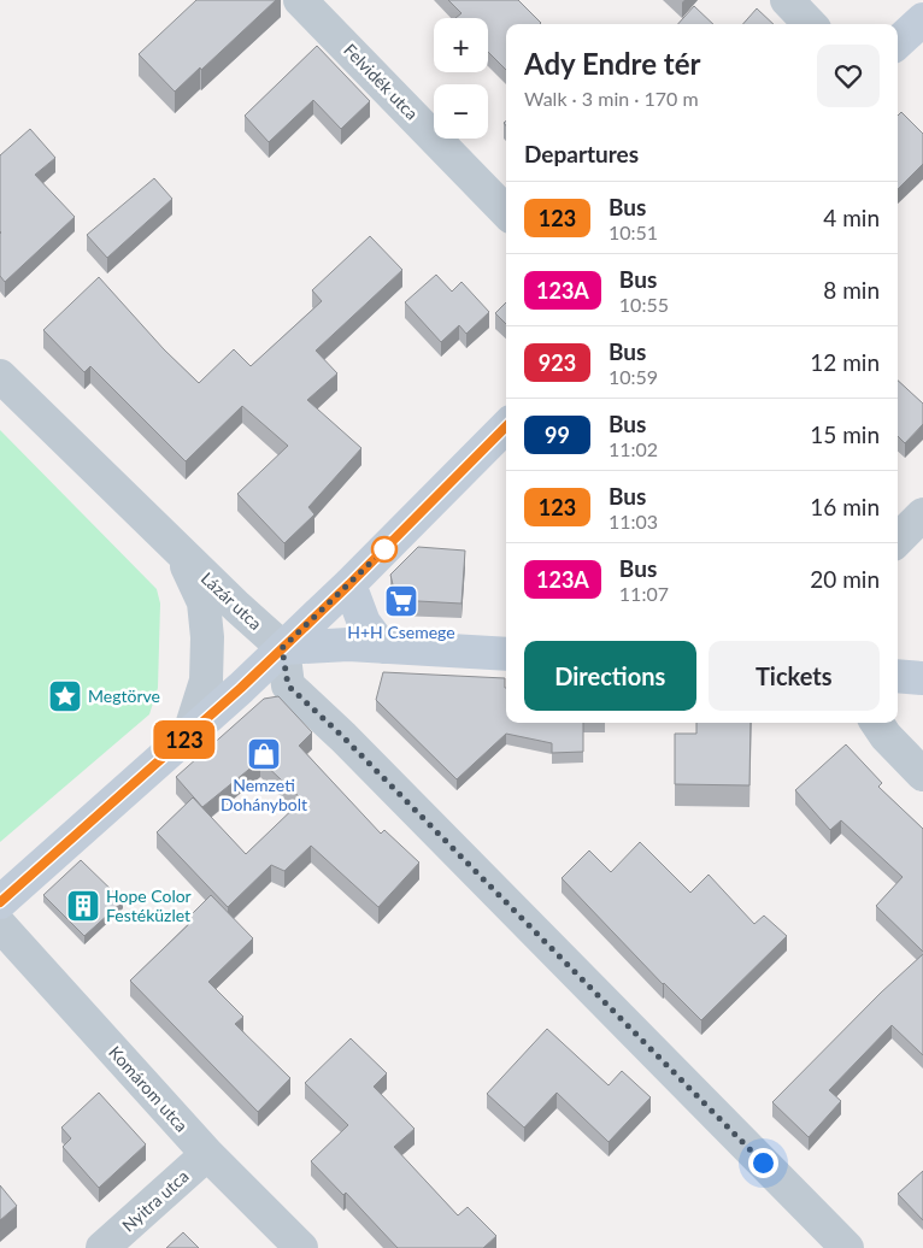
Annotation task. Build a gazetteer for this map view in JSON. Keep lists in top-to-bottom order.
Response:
{
  "streets": {
    "street": [
      "Felvidék utca",
      "Lázár utca",
      "Komárom utca",
      "Nyitra utca"
    ]
  },
  "crossings": [
    ["Komárom utca", "Nyitra utca"]
  ],
  "places": {
    "supermarket": ["H+H Csemege"],
    "place": ["Megtörve"],
    "shop": ["Nemzeti Dohánybolt"],
    "building": ["Hope Color Festéküzlet"]
  },
  "lines": ["bus line 123"],
  "page": {
    "on_map": "123",
    "map_buttons": ["+", "−"],
    "heading": [
      ["Ady Endre tér", "Walk · 3 min · 170 m"],
      "Departures"
    ],
    "list": [
      {
        "mark": "123",
        "name": "Bus",
        "note": "10:51",
        "value": "4 min"
      },
      {
        "mark": "123A",
        "name": "Bus",
        "note": "10:55",
        "value": "8 min"
      },
      {
        "mark": "923",
        "name": "Bus",
        "note": "10:59",
        "value": "12 min"
      },
      {
        "mark": "99",
        "name": "Bus",
        "note": "11:02",
        "value": "15 min"
      },
      {
        "mark": "123",
        "name": "Bus",
        "note": "11:03",
        "value": "16 min"
      },
      {
        "mark": "123A",
        "name": "Bus",
        "note": "11:07",
        "value": "20 min"
      }
    ],
    "buttons": ["Directions", "Tickets"]
  }
}
